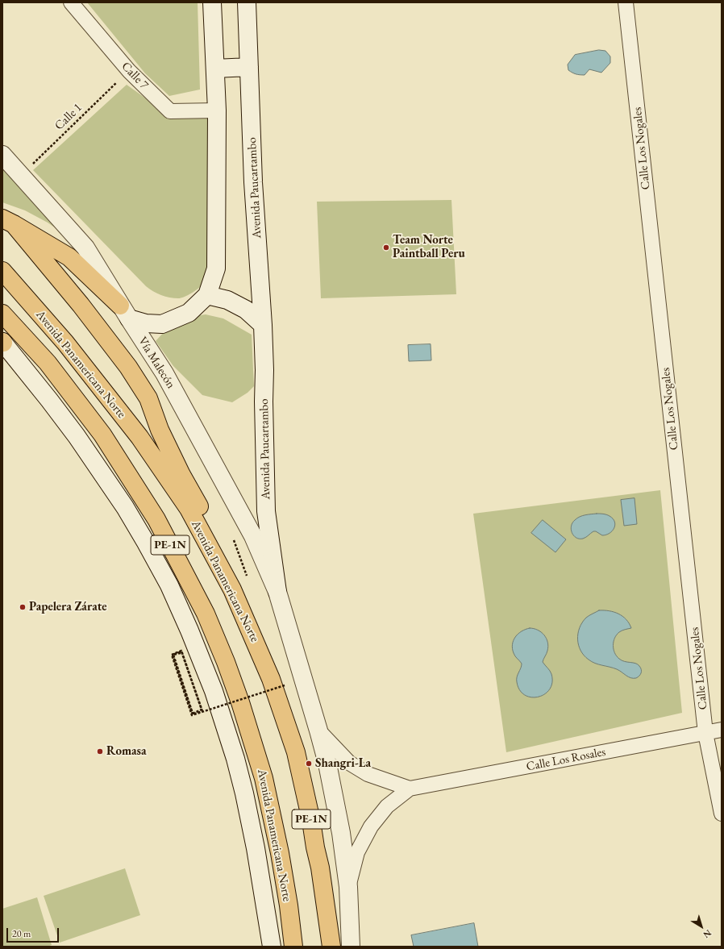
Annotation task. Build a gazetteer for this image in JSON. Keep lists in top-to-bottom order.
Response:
{
  "streets": {
    "highway": ["Avenida Panamericana Norte", "PE-1N"],
    "main road": ["Avenida Paucartambo", "Vía Malecón", "Calle Los Rosales"],
    "street": ["Calle 7", "Calle Los Nogales"],
    "path": ["Calle 1"]
  },
  "crossings": [
    ["Calle 7", "Calle 1"],
    ["Calle 1", "Vía Malecón"],
    ["Calle Los Nogales", "Calle Los Rosales"],
    ["Avenida Paucartambo", "Vía Malecón"],
    ["Avenida Paucartambo", "Calle Los Rosales"]
  ],
  "places": [
    "Team Norte Paintball Peru",
    "Papelera Zárate",
    "Romasa",
    "Shangri-La"
  ],
  "scale_bar": "20 m",
  "north": "bottom right"
}
